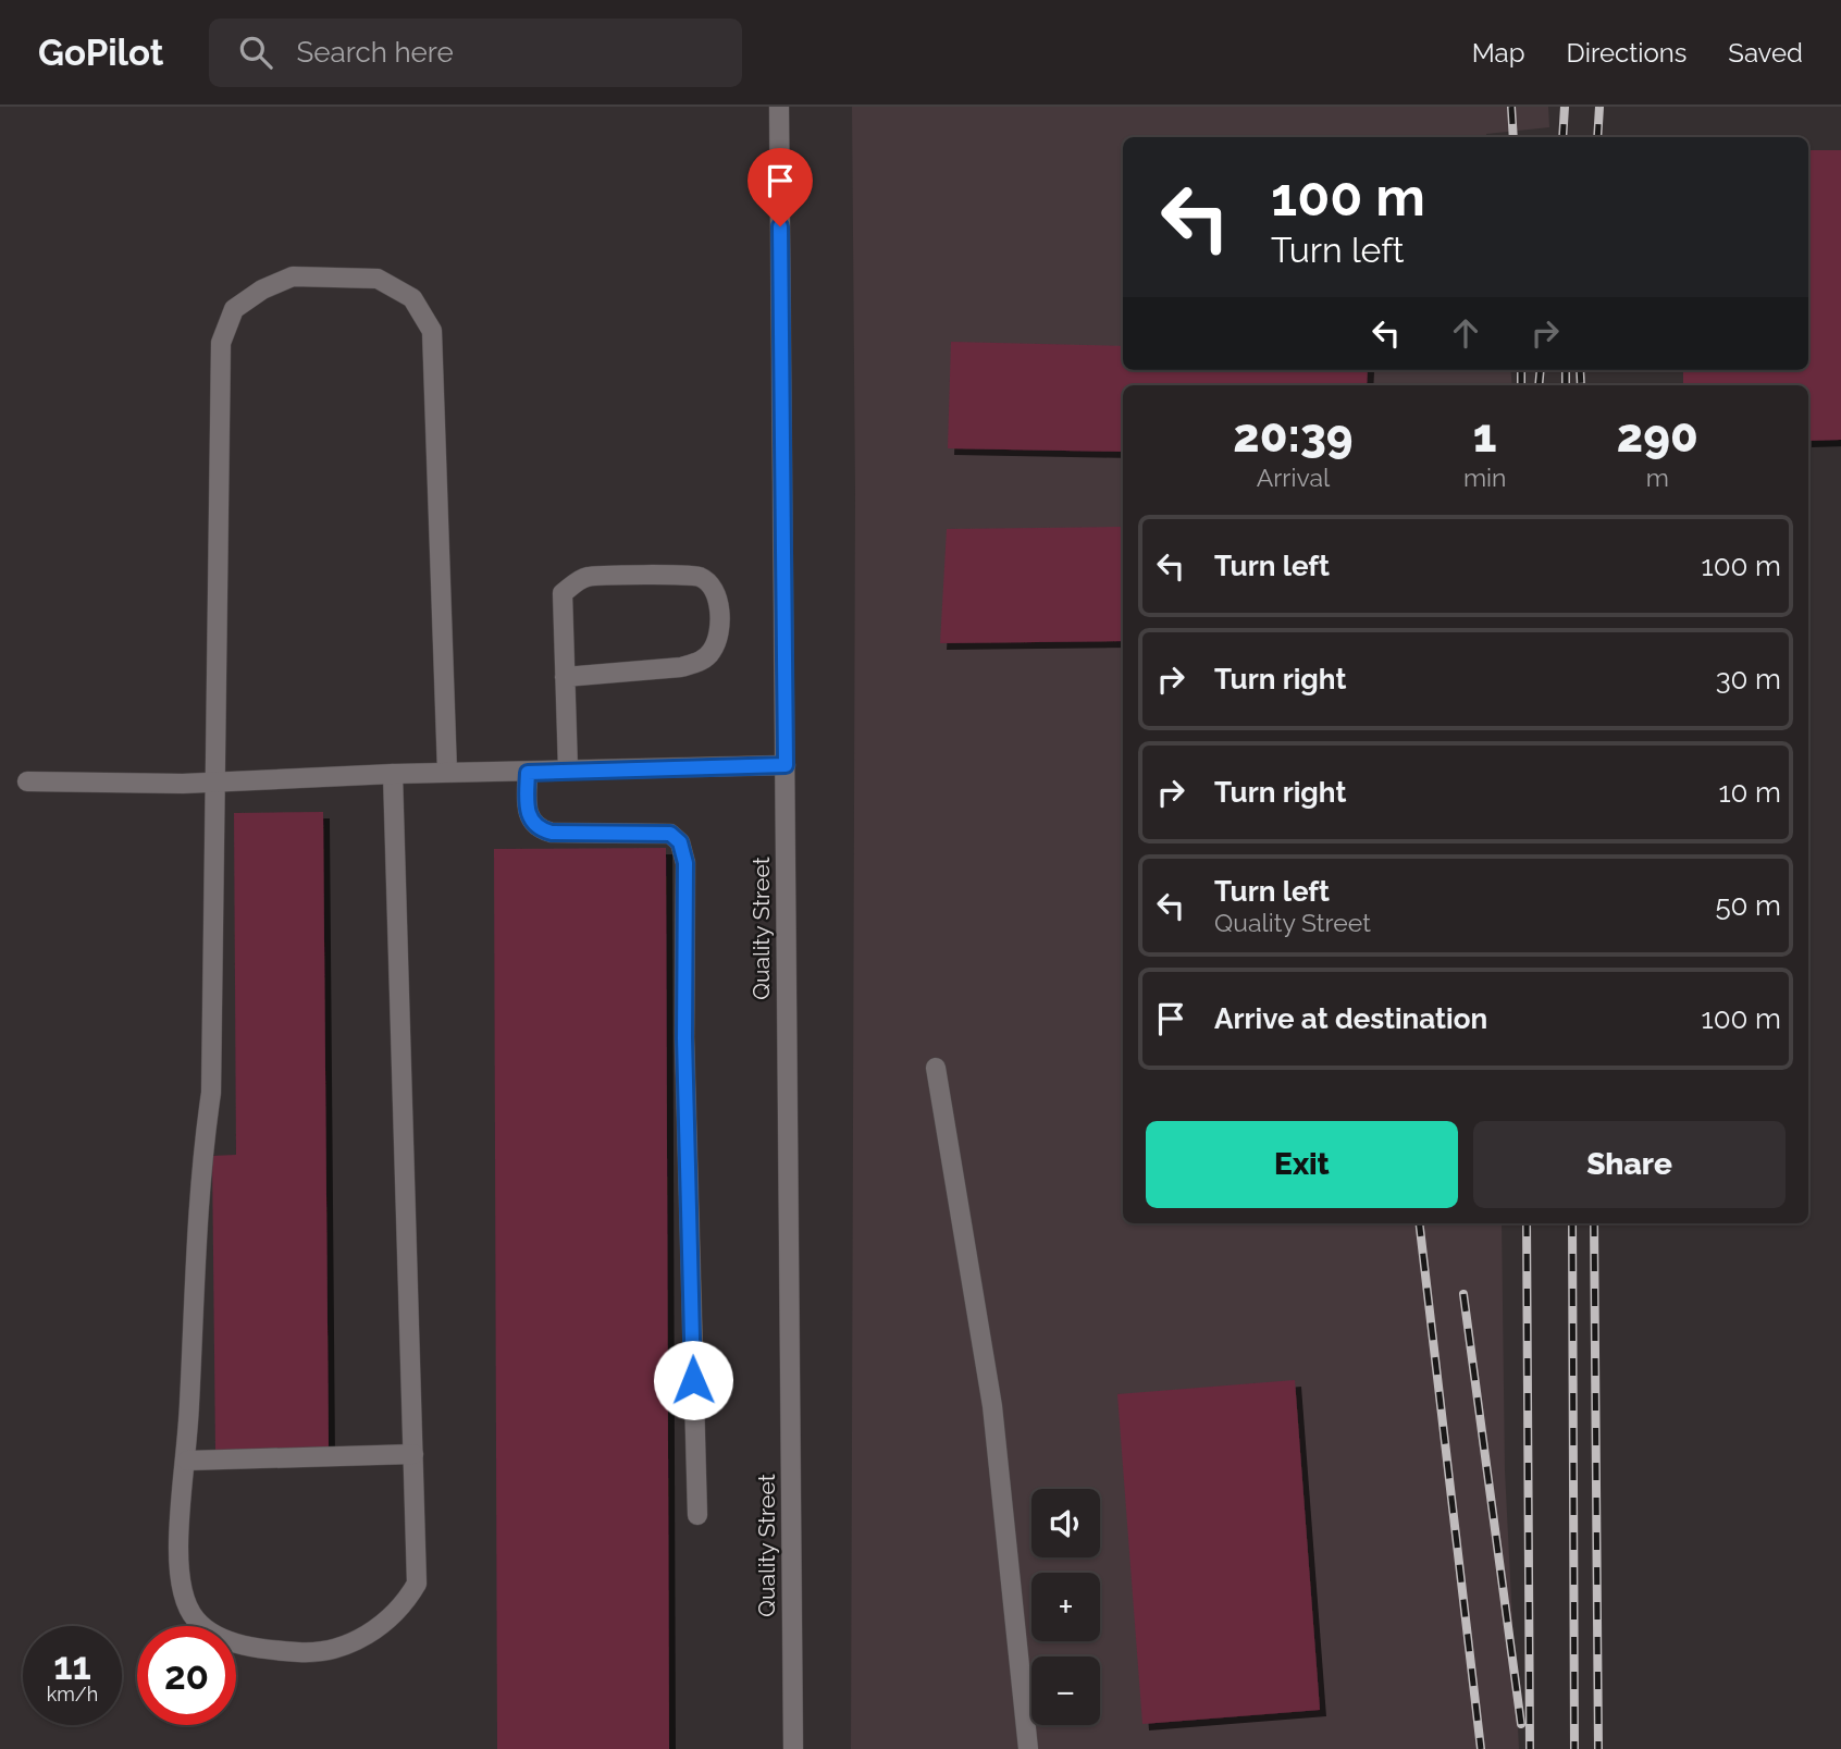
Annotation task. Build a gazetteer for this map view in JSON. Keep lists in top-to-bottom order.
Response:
{
  "streets": {
    "street": ["Quality Street"]
  },
  "page": {
    "header": "GoPilot",
    "search": "Search here",
    "nav": ["Map", "Directions", "Saved"],
    "turn": ["100 m", "Turn left"],
    "eta": [
      "20:39",
      "Arrival",
      "1",
      "min",
      "290",
      "m"
    ],
    "list": [
      {
        "name": "Turn left",
        "value": "100 m"
      },
      {
        "name": "Turn right",
        "value": "30 m"
      },
      {
        "name": "Turn right",
        "value": "10 m"
      },
      {
        "name": "Turn left",
        "note": "Quality Street",
        "value": "50 m"
      },
      {
        "name": "Arrive at destination",
        "value": "100 m"
      }
    ],
    "buttons": ["Exit", "Share"],
    "map_buttons": ["+", "−"],
    "speed": "11 km/h",
    "limit": "20"
  }
}
